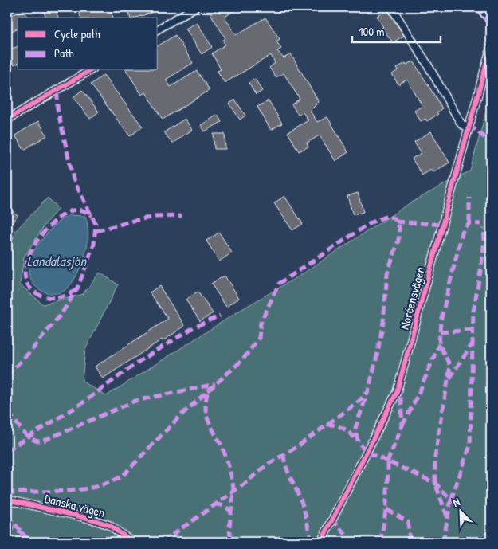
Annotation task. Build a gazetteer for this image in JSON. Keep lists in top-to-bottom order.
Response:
{
  "streets": {
    "street": ["Noréensvägen", "Danska vägen"]
  },
  "water": ["Landalasjön"],
  "legend": ["Cycle path", "Path"],
  "scale_bar": "100 m",
  "north": "top left"
}
